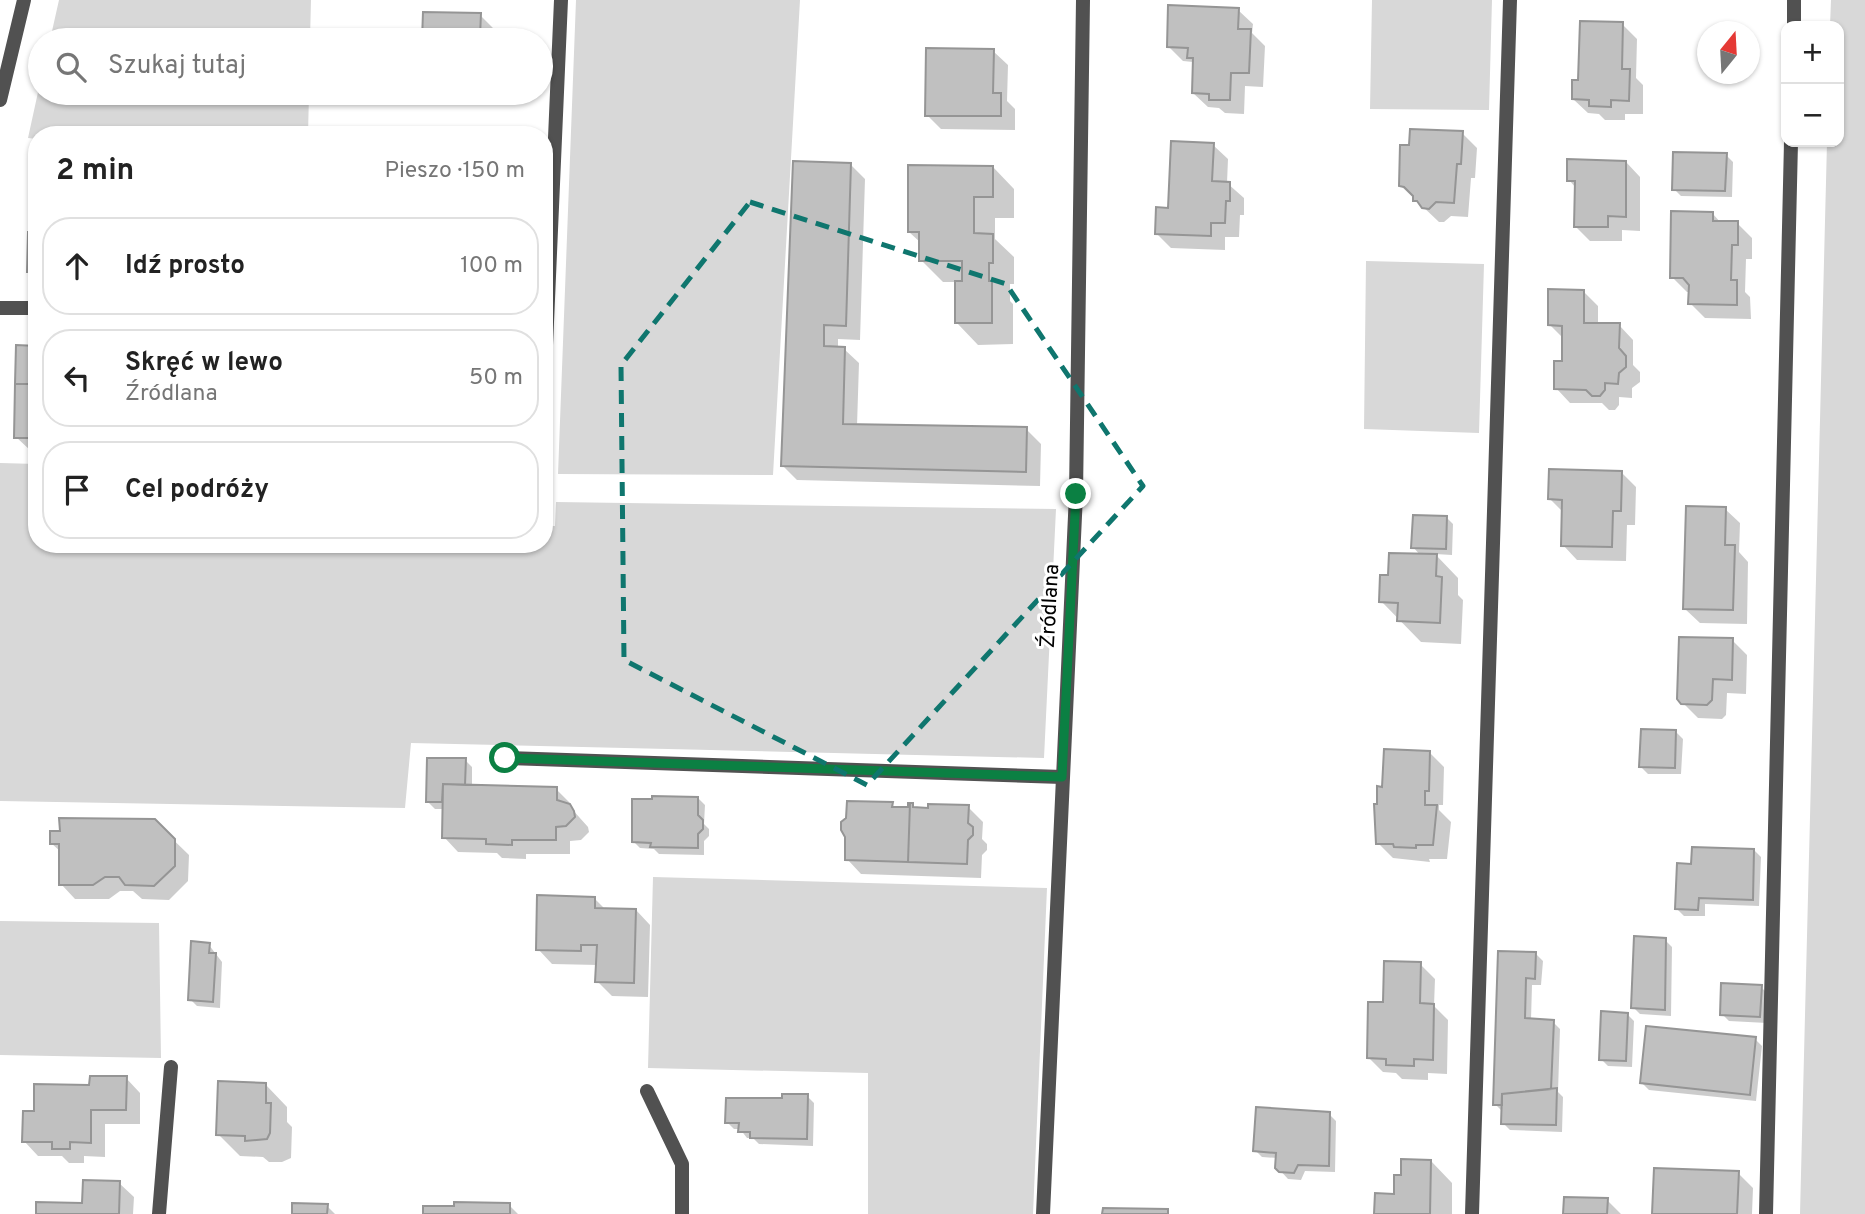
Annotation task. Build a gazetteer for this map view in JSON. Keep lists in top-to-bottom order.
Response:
{
  "streets": {
    "street": ["Źródlana"]
  },
  "north": "top",
  "page": {
    "map_buttons": ["+", "−"],
    "search": "Szukaj tutaj",
    "heading": ["2 min", "Pieszo · 150 m"],
    "list": [
      ["Idź prosto", "100 m"],
      ["Skręć w lewo", "Źródlana", "50 m"],
      "Cel podróży"
    ]
  }
}
